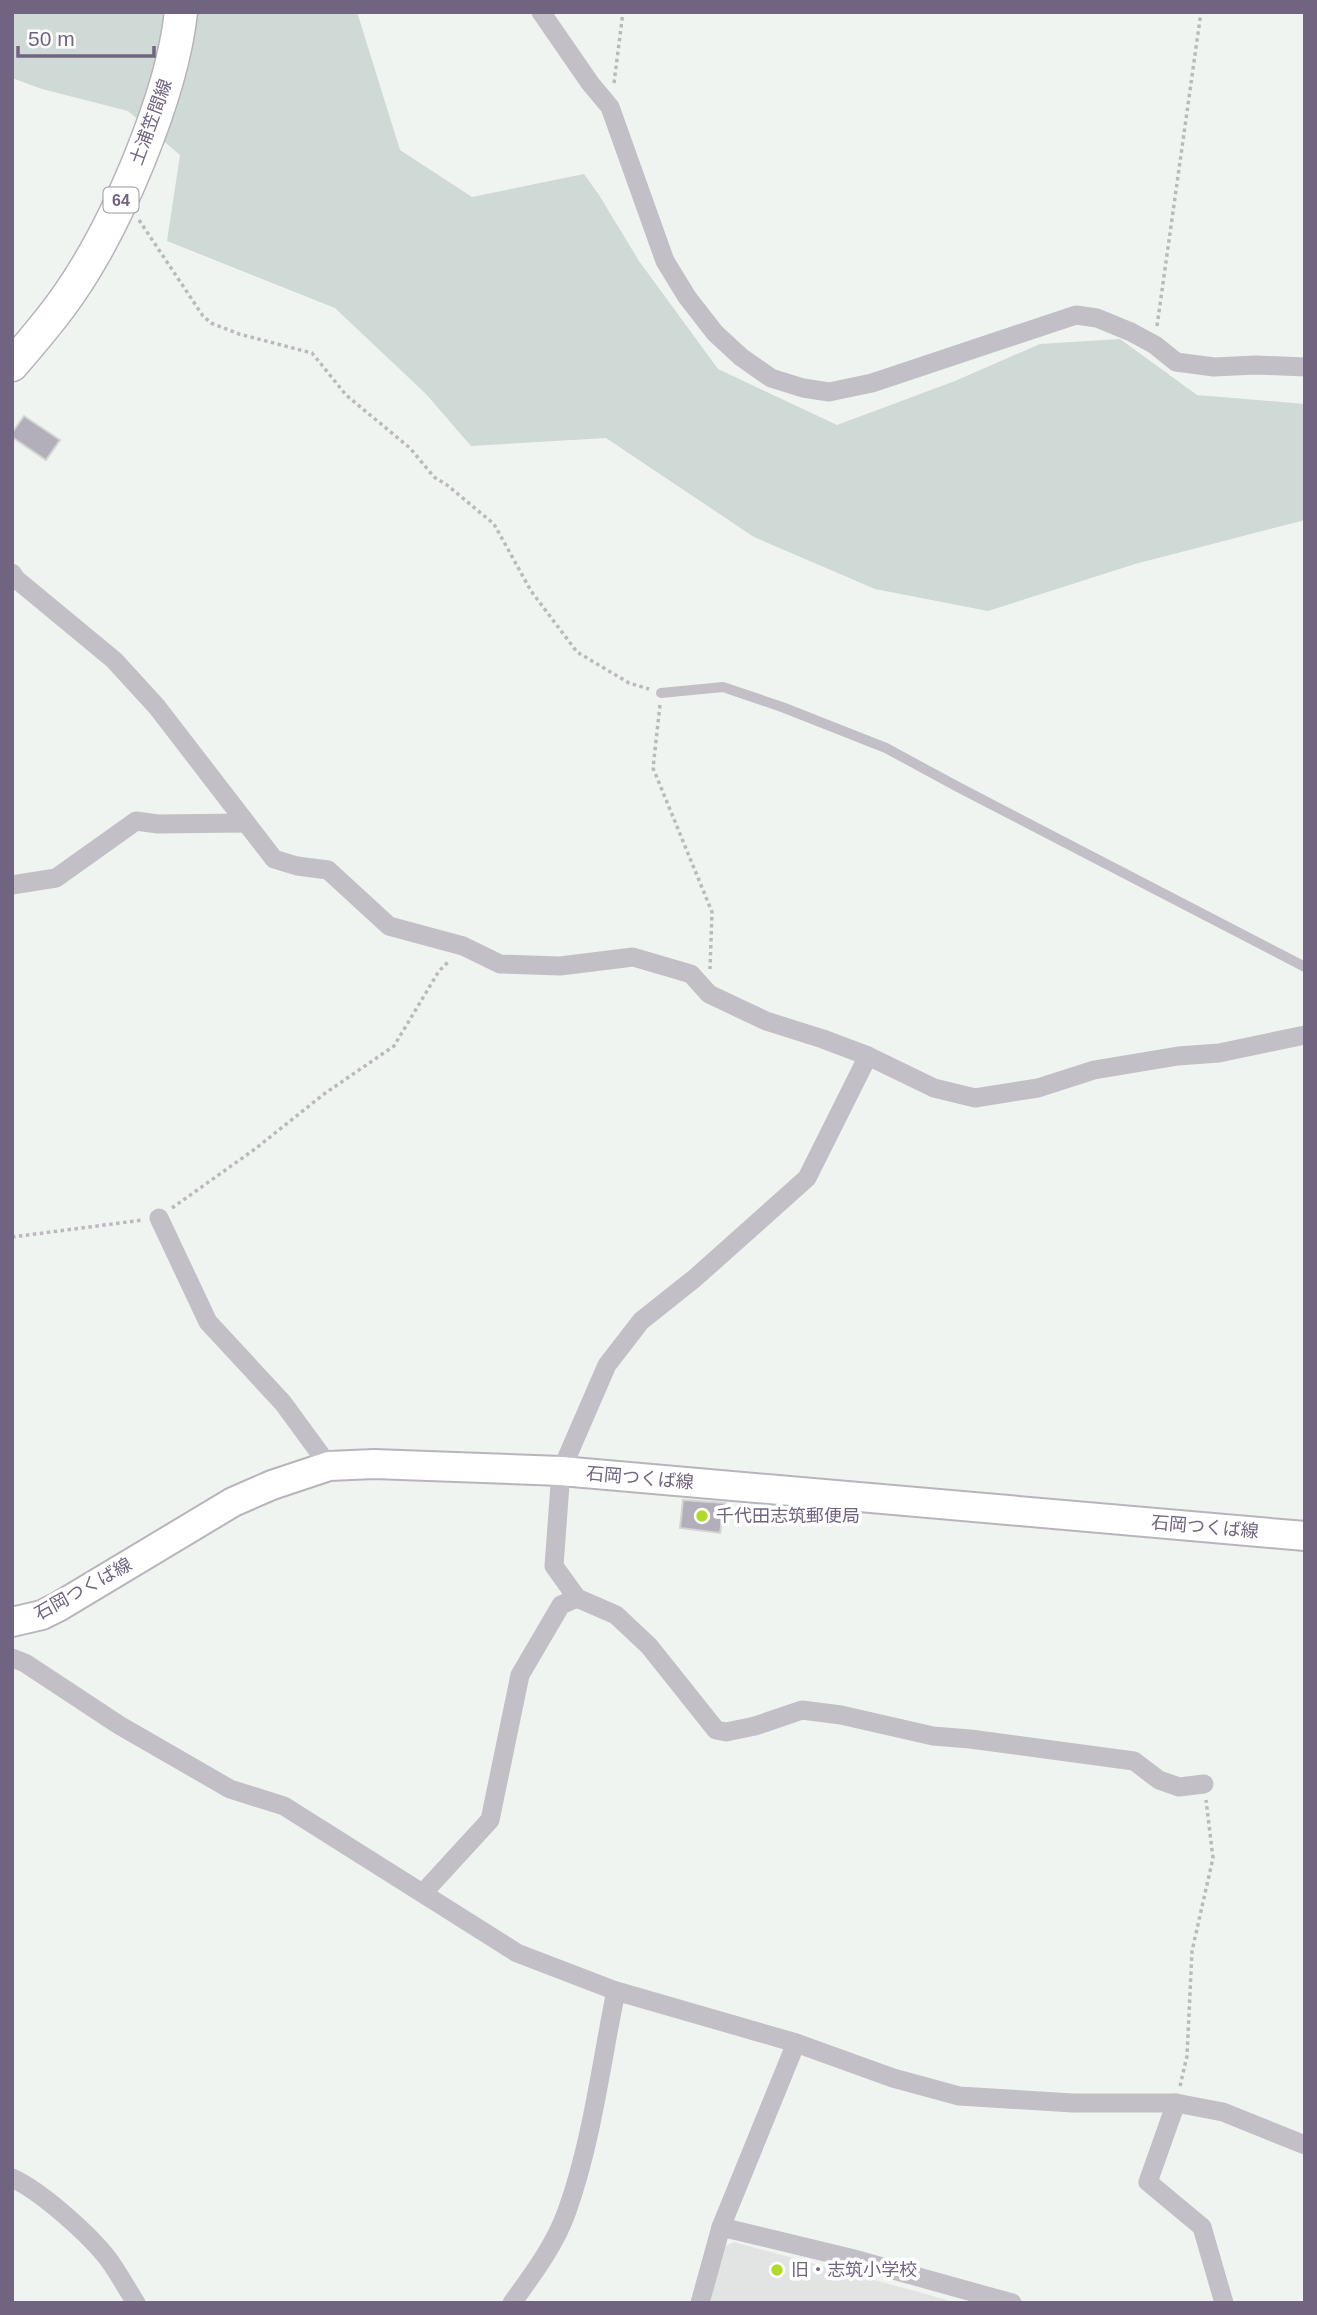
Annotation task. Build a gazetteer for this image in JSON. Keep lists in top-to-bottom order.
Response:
{
  "streets": {
    "main road": ["土浦笠間線", "64", "石岡つくば線"]
  },
  "places": ["千代田志筑郵便局", "旧・志筑小学校"],
  "scale_bar": "50 m"
}
